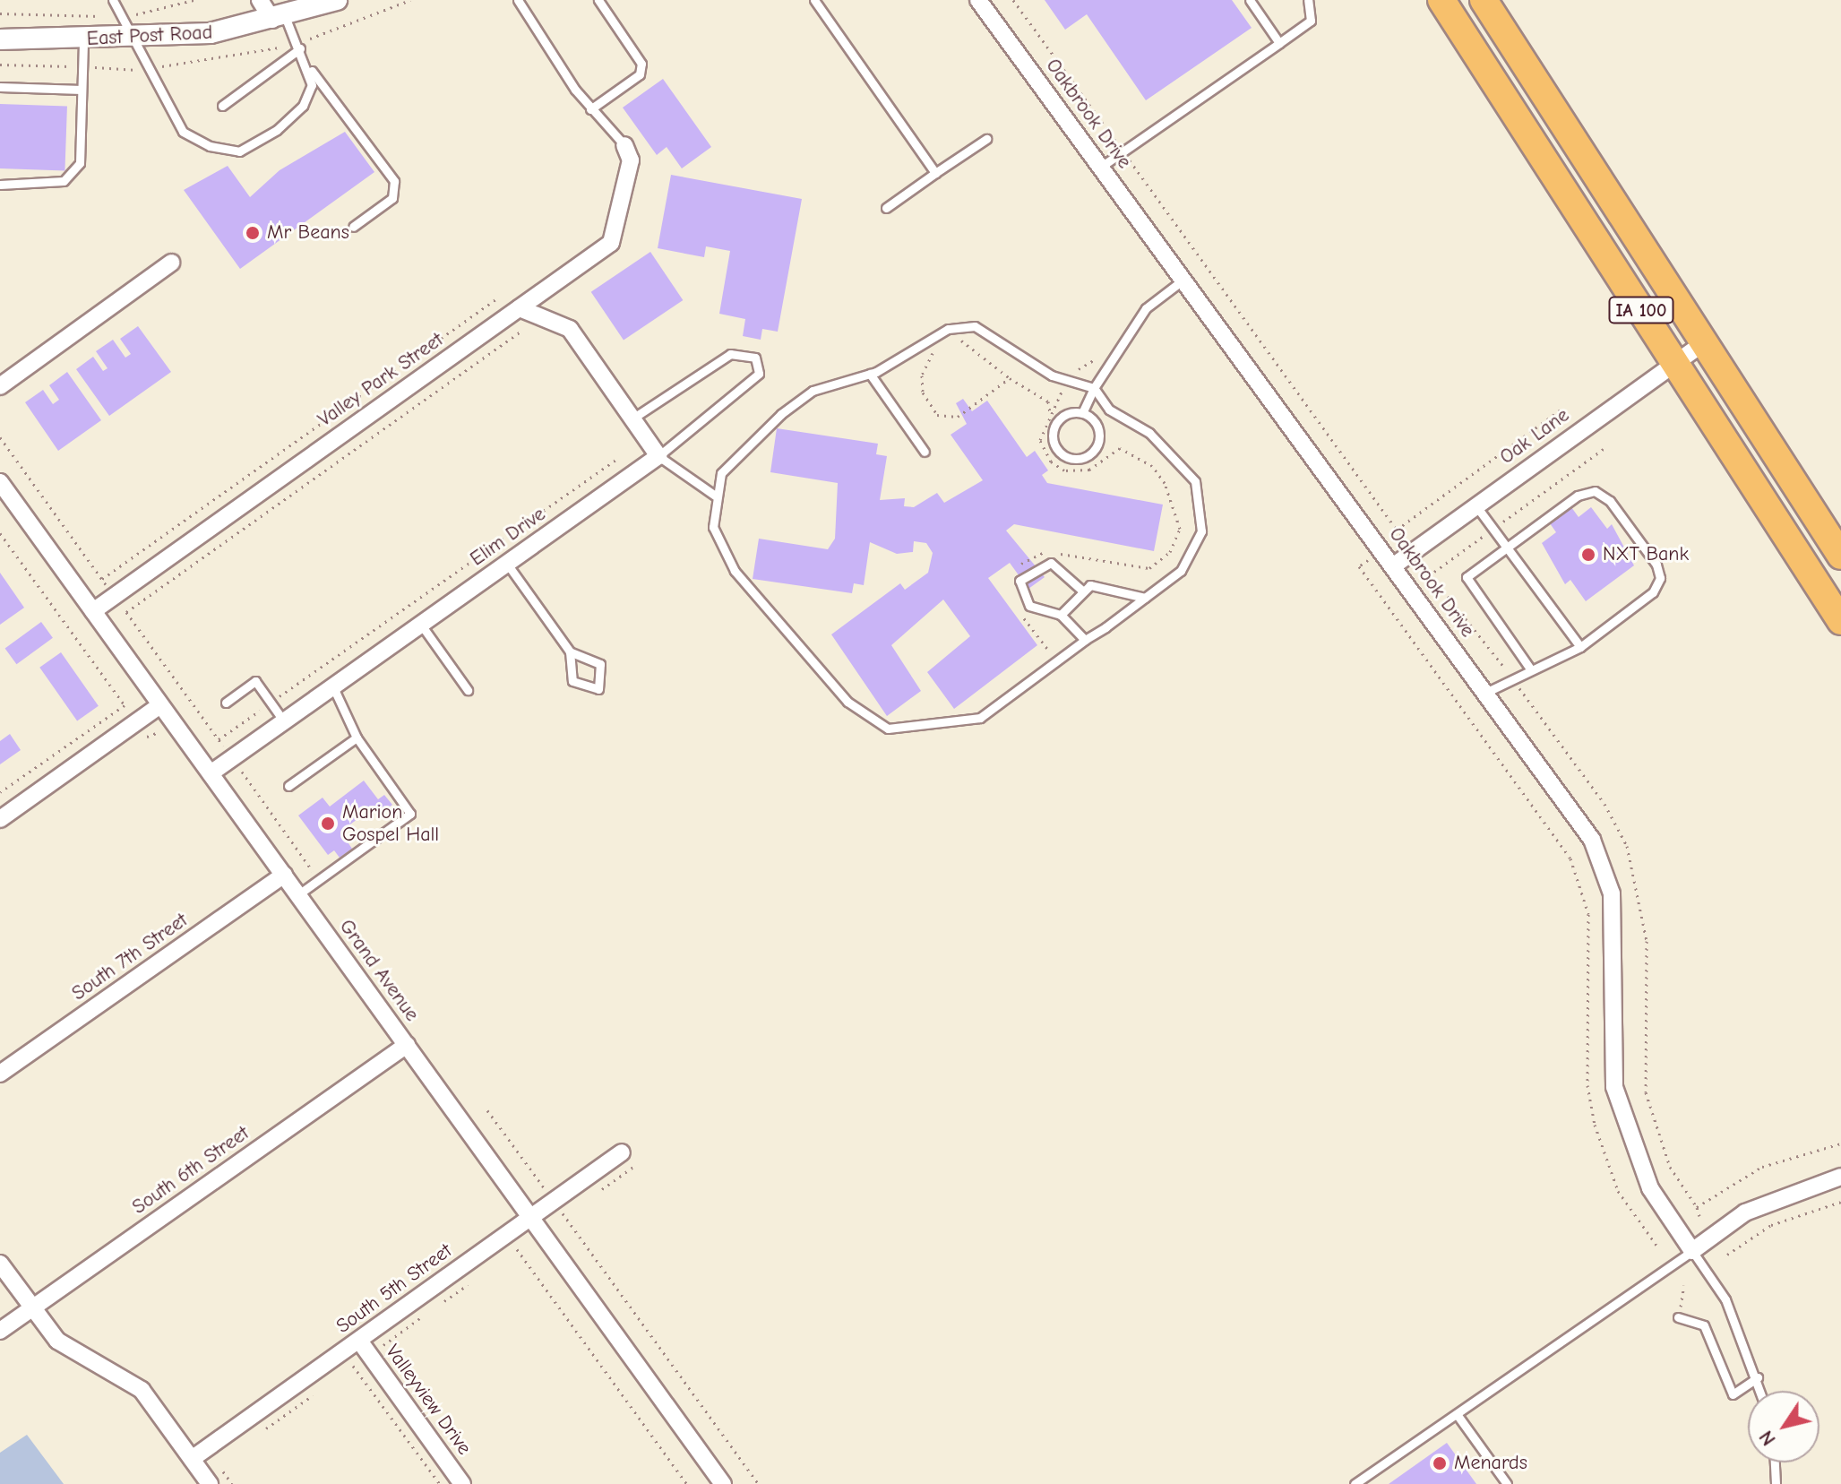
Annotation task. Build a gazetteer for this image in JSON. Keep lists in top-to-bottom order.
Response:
{
  "streets": {
    "highway": ["IA 100"],
    "street": [
      "East Post Road",
      "Oakbrook Drive",
      "Valley Park Street",
      "Oak Lane",
      "Elim Drive",
      "South 7th Street",
      "Grand Avenue",
      "South 6th Street",
      "South 5th Street",
      "Valleyview Drive"
    ]
  },
  "crossings": [
    ["Oakbrook Drive", "Oak Lane"],
    ["IA 100", "Oak Lane"],
    ["Valley Park Street", "Grand Avenue"],
    ["Elim Drive", "Grand Avenue"],
    ["South 7th Street", "Grand Avenue"],
    ["Grand Avenue", "South 6th Street"],
    ["Grand Avenue", "South 5th Street"],
    ["South 5th Street", "Valleyview Drive"]
  ],
  "places": [
    "Mr Beans",
    "NXT Bank",
    "Marion Gospel Hall",
    "Menards"
  ],
  "north": "bottom left"
}
